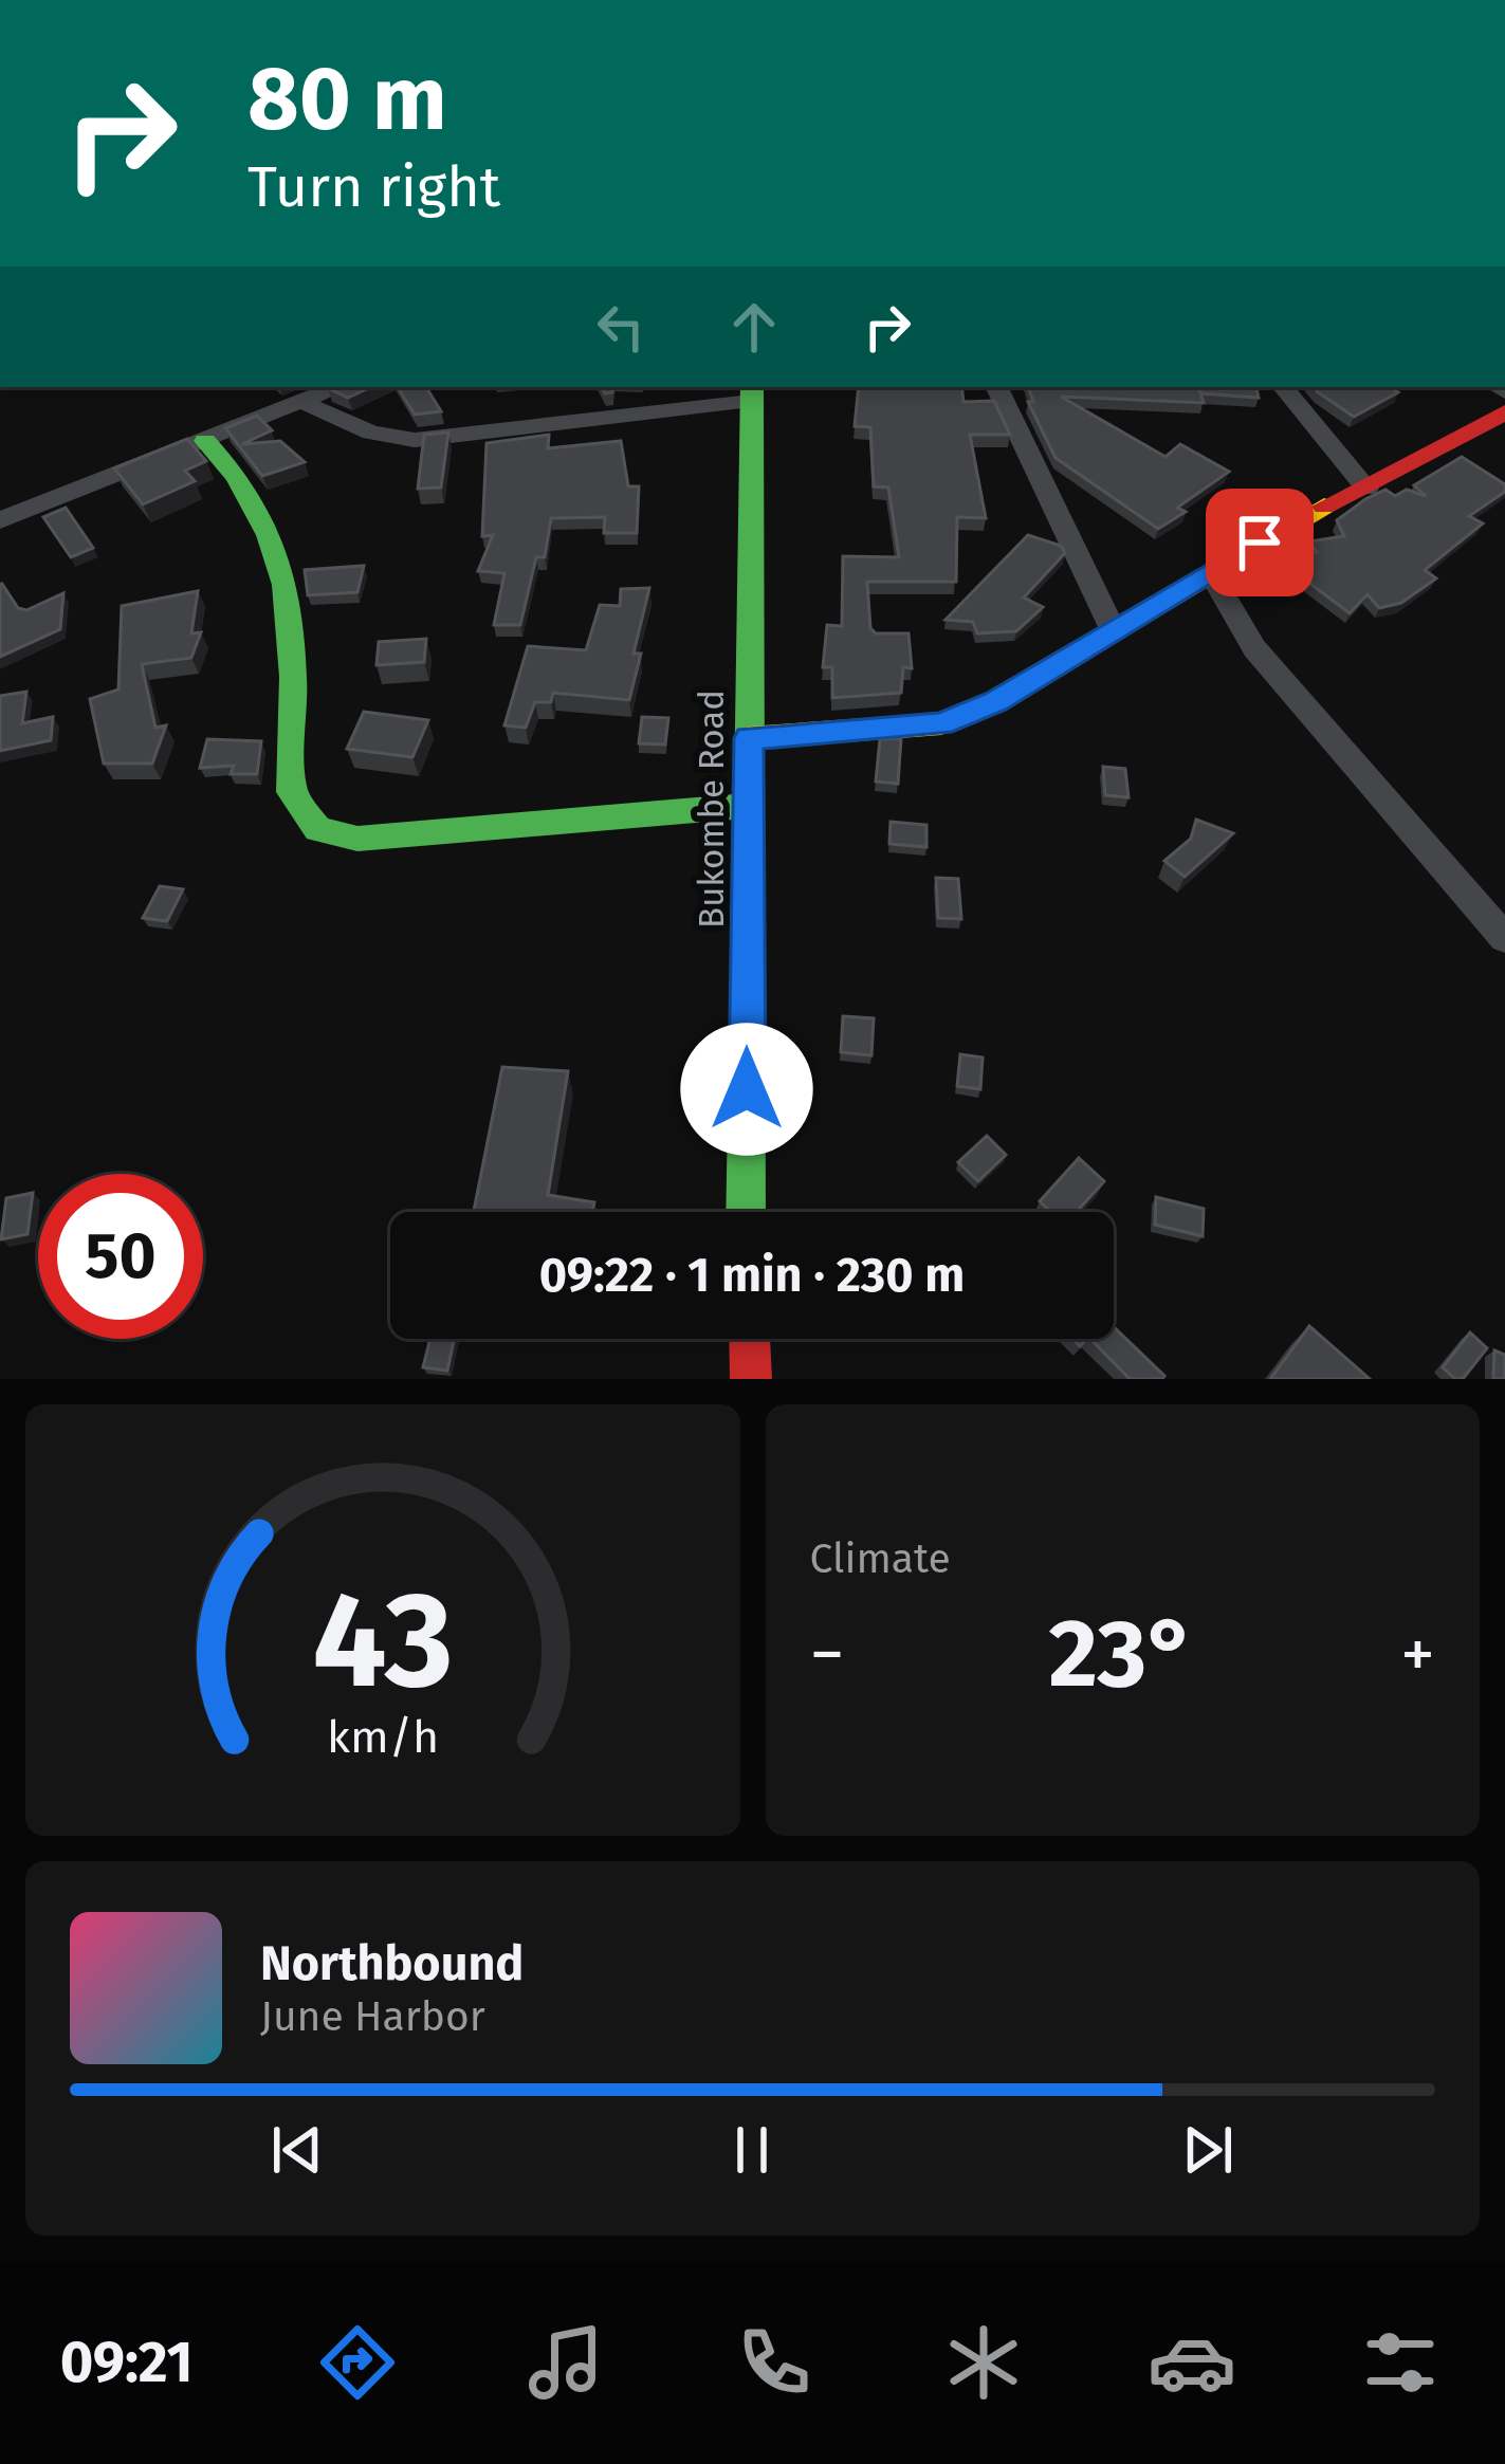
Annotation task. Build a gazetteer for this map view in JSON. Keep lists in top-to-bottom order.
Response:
{
  "streets": {
    "street": ["Bukombe Road"]
  },
  "page": {
    "turn": ["80 m", "Turn right"],
    "limit": "50",
    "trip": "09:22 · 1 min · 230 m",
    "tile": "Climate",
    "heat": ["−", "23°", "+"],
    "song": ["Northbound", "June Harbor"],
    "tabs": "09:21",
    "gauge": ["43", "km/h"]
  }
}
